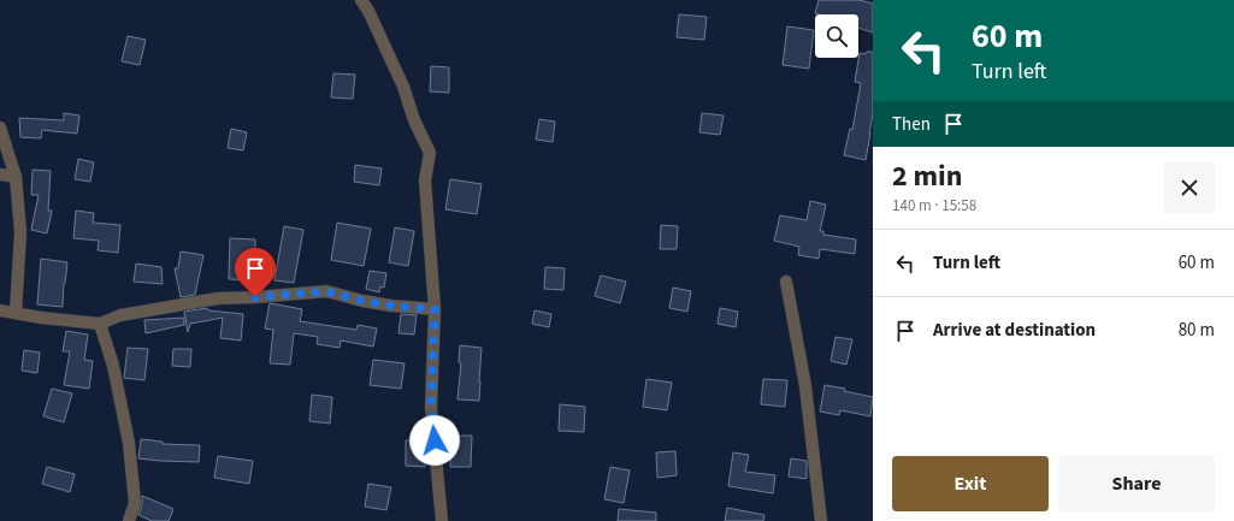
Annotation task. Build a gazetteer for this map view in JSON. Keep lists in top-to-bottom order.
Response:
{
  "page": {
    "turn": ["60 m", "Turn left"],
    "then": "Then",
    "heading": ["2 min", "140 m · 15:58"],
    "list": [
      {
        "name": "Turn left",
        "value": "60 m"
      },
      {
        "name": "Arrive at destination",
        "value": "80 m"
      }
    ],
    "buttons": ["Exit", "Share"]
  }
}
